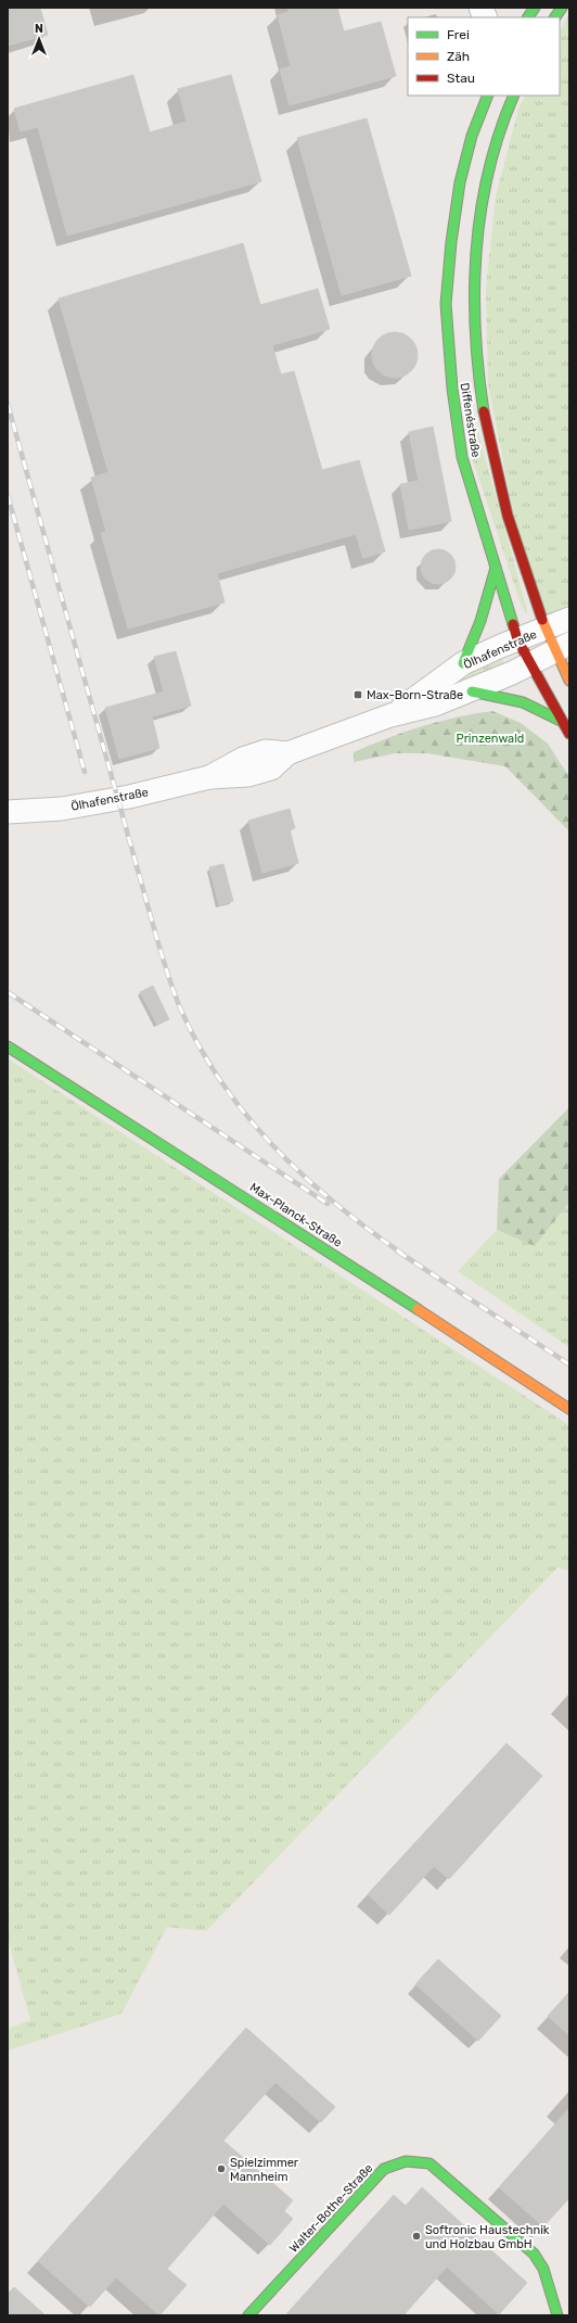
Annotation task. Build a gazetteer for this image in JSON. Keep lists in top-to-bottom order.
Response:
{
  "streets": {
    "main road": ["Diffenéstraße", "Max-Planck-Straße", "Walter-Bothe-Straße"],
    "street": ["Ölhafenstraße"]
  },
  "crossings": [
    ["Diffenéstraße", "Ölhafenstraße"]
  ],
  "parks": ["Prinzenwald"],
  "places": {
    "transit": ["Max-Born-Straße"],
    "other": ["Spielzimmer Mannheim", "Softronic Haustechnik und Holzbau GmbH"]
  },
  "legend": ["Frei", "Zäh", "Stau"],
  "north": "top"
}
